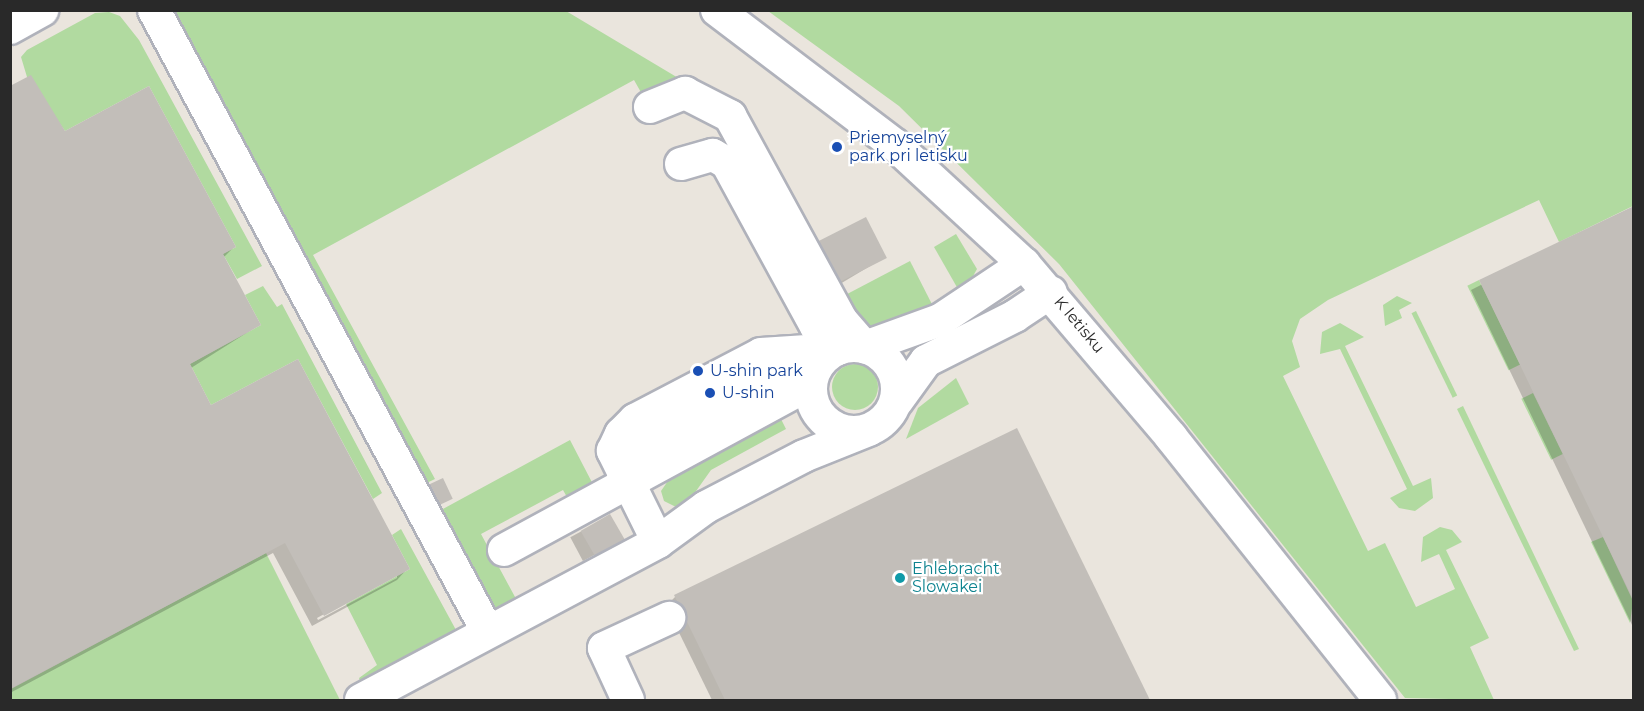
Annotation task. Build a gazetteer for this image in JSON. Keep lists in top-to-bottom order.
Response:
{
  "streets": {
    "street": ["K letisku"]
  },
  "places": [
    "Priemyselný park pri letisku",
    "U-shin park",
    "U-shin",
    "Ehlebracht Slowakei"
  ]
}
